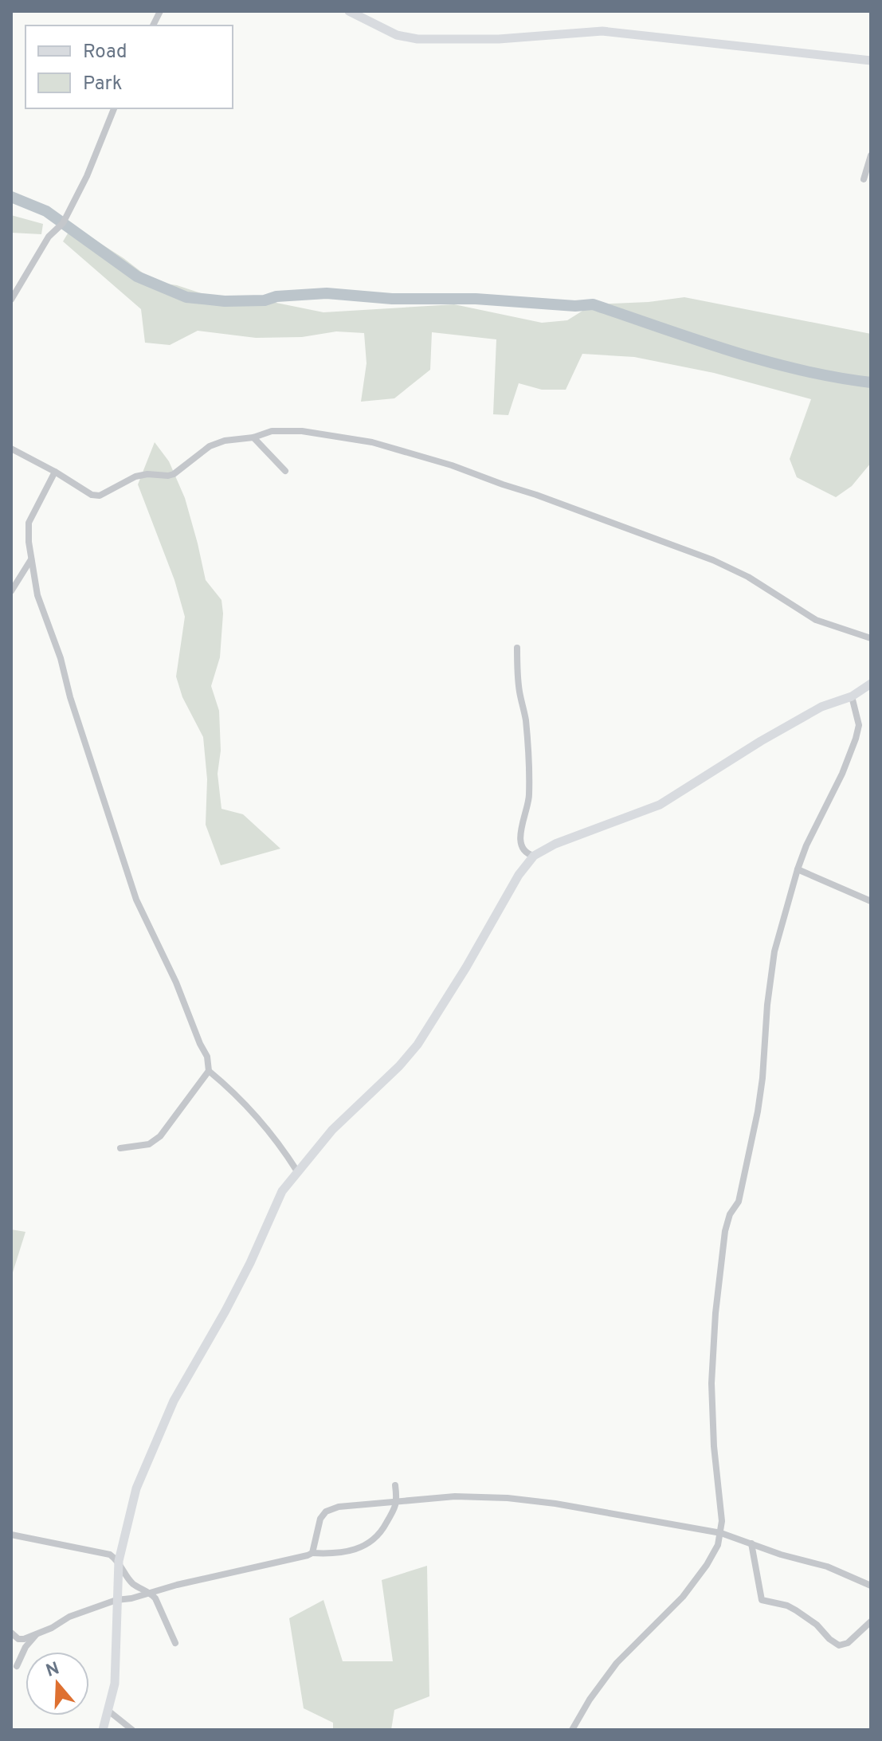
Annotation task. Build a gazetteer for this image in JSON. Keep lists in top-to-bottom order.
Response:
{
  "legend": ["Road", "Park"],
  "north": "top"
}
